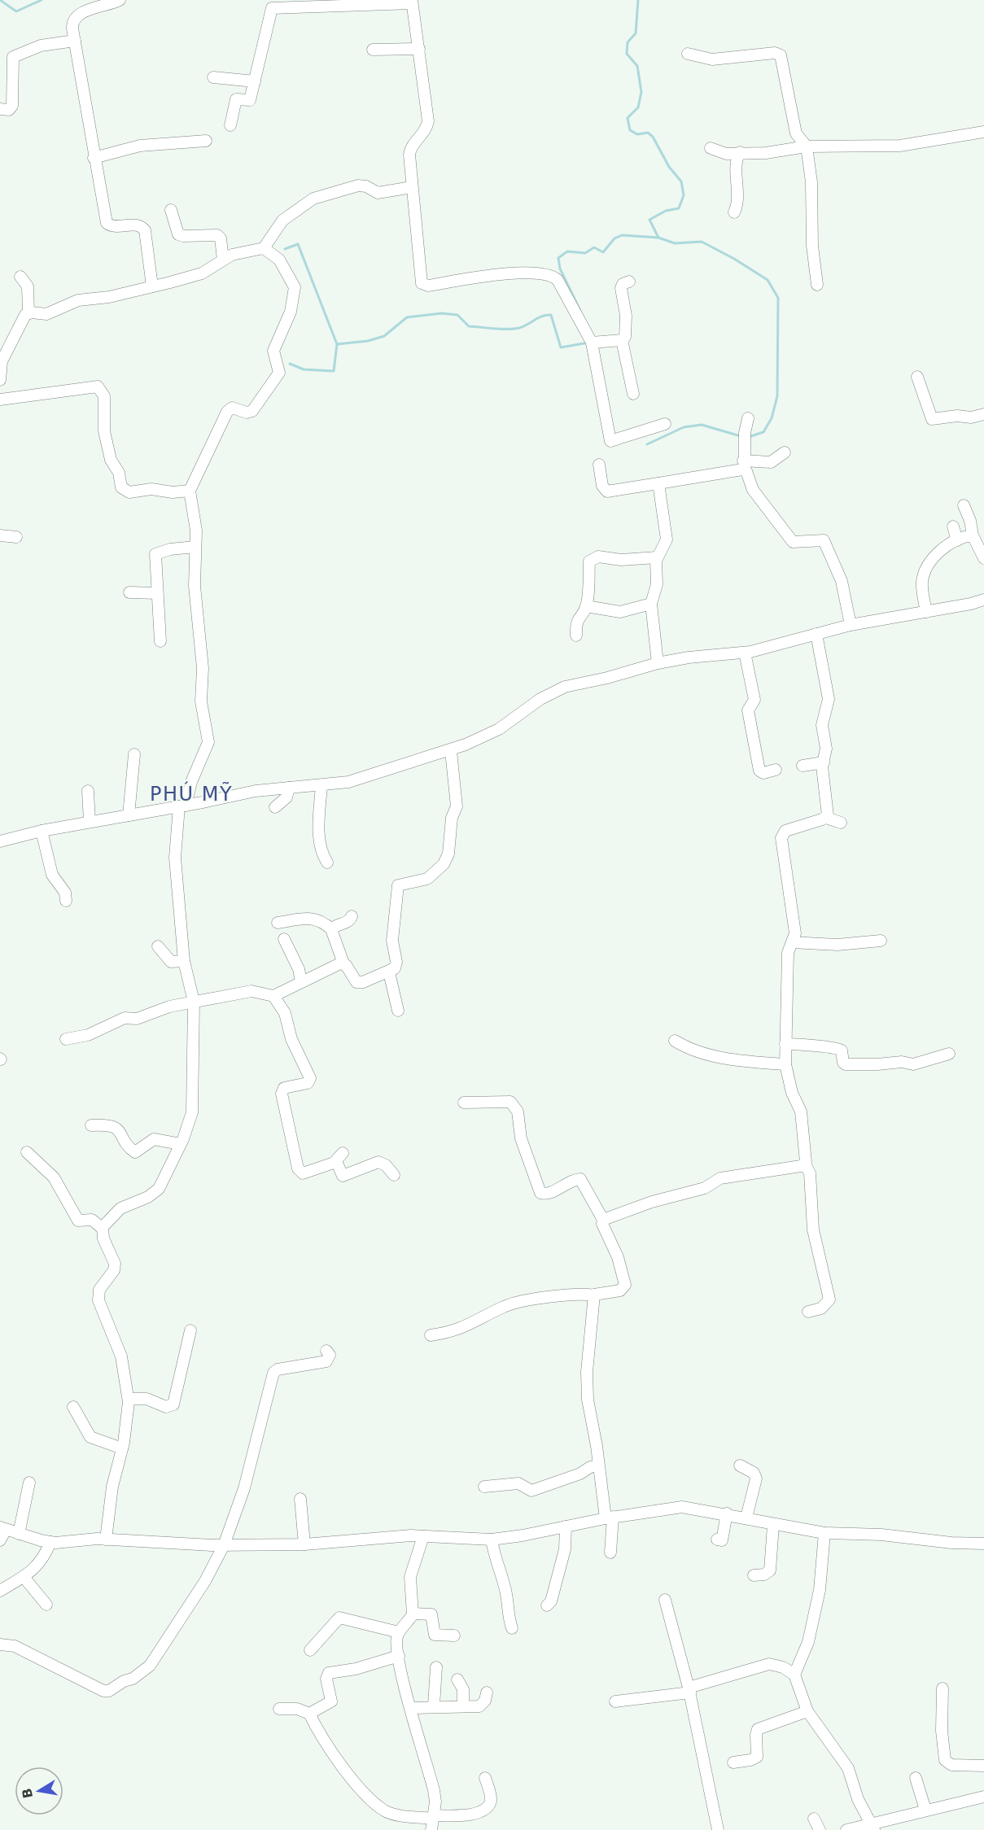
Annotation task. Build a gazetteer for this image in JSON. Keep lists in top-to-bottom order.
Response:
{
  "districts": ["PHÚ MỸ"],
  "north": "left"
}
